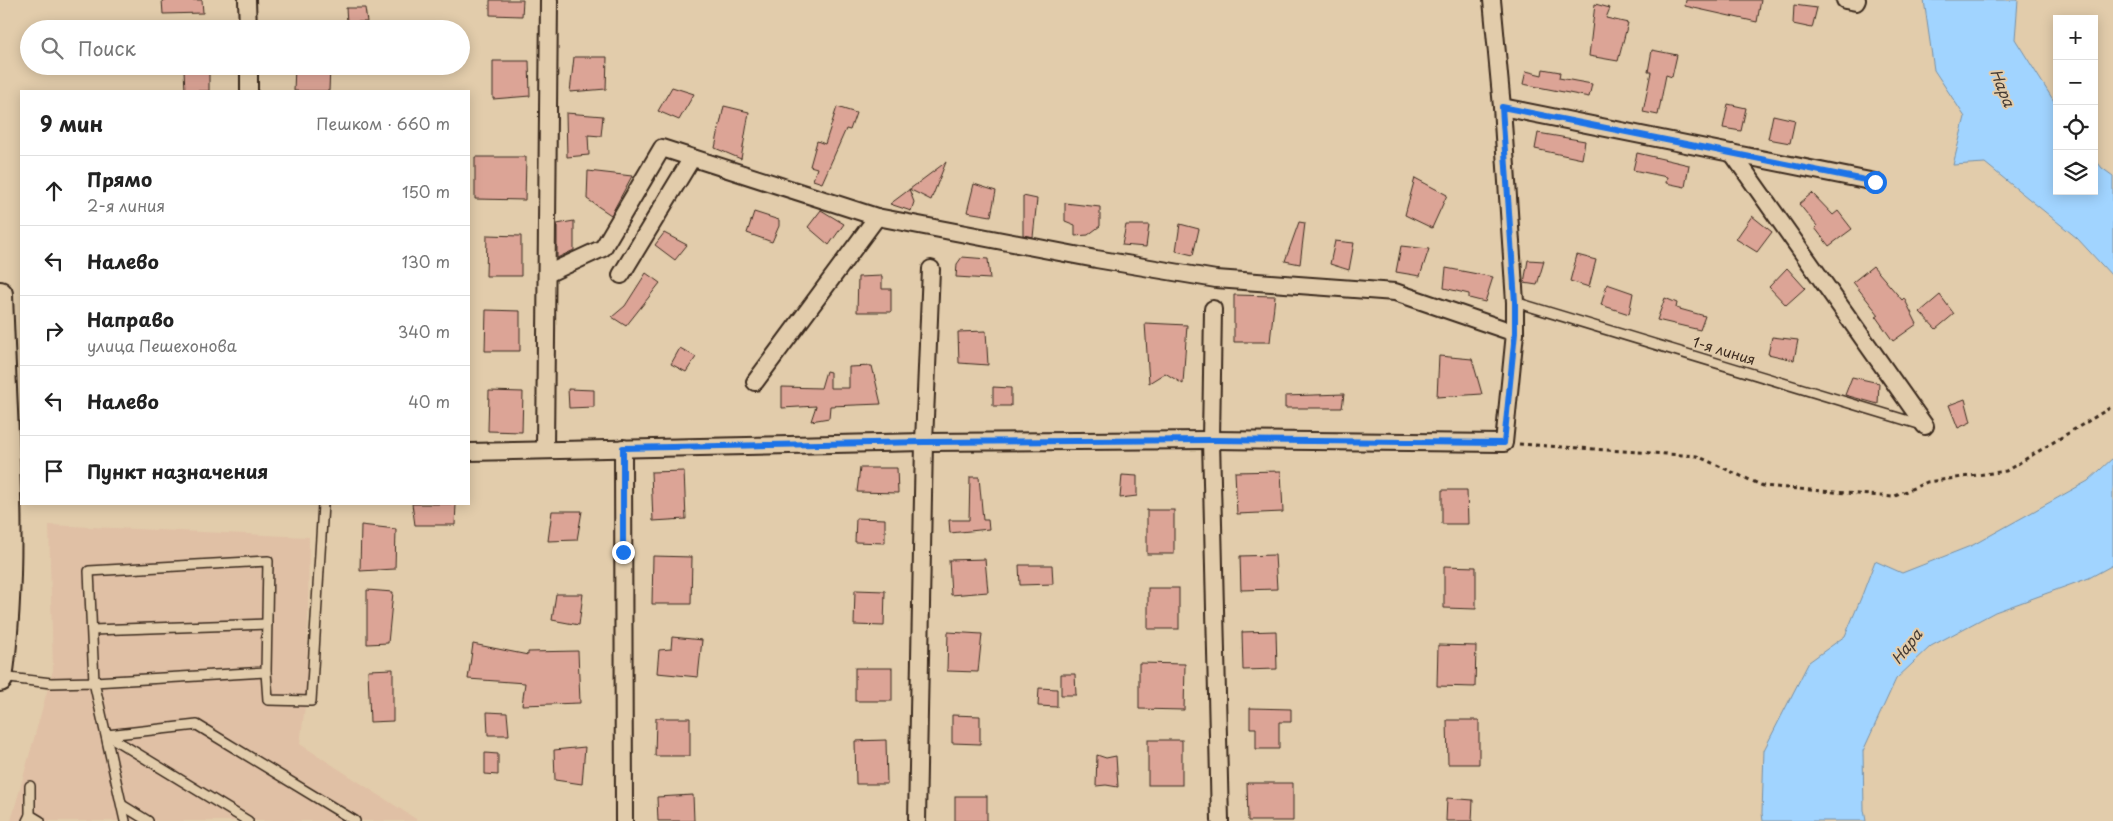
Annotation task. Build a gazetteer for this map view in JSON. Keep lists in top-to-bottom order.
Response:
{
  "streets": {
    "lane": ["1-я линия"]
  },
  "water": ["Нара"],
  "page": {
    "map_buttons": ["+", "−"],
    "search": "Поиск",
    "heading": ["9 мин", "Пешком · 660 m"],
    "list": [
      ["Прямо", "2-я линия", "150 m"],
      ["Налево", "130 m"],
      ["Направо", "улица Пешехонова", "340 m"],
      ["Налево", "40 m"],
      "Пункт назначения"
    ]
  }
}
